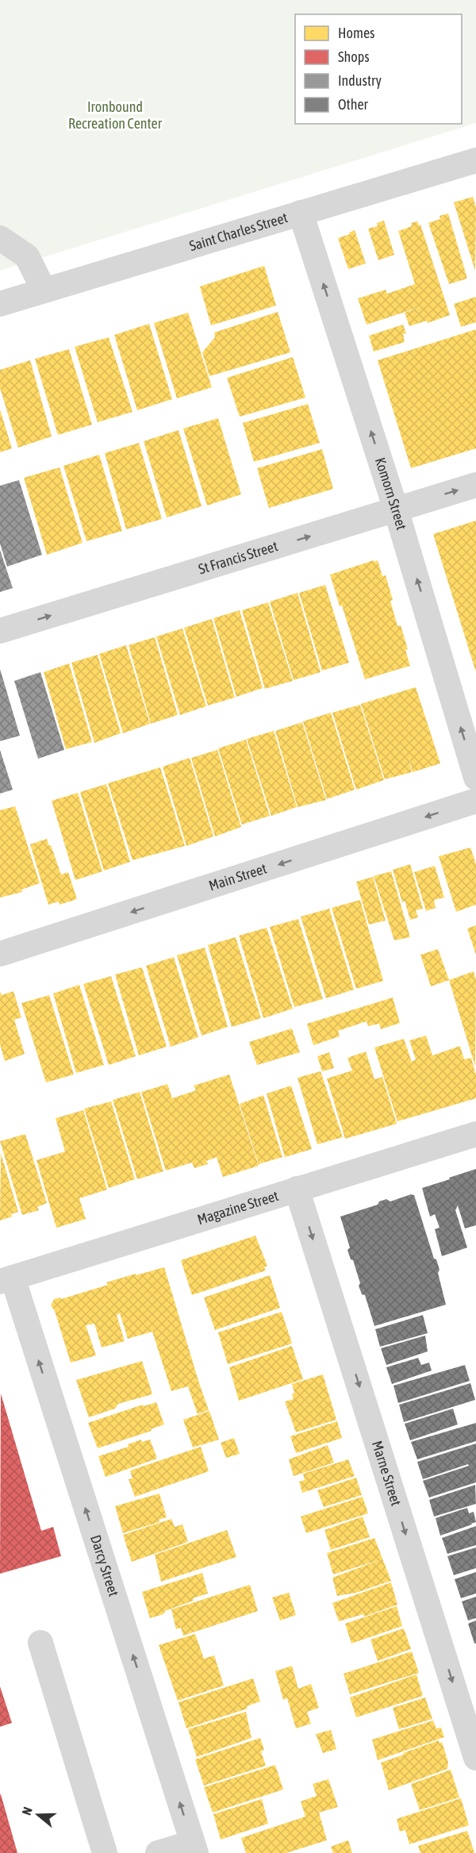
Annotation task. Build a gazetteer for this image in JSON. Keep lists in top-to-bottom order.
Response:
{
  "streets": {
    "street": [
      "Saint Charles Street",
      "Komorn Street",
      "St Francis Street",
      "Main Street",
      "Magazine Street",
      "Marne Street",
      "Darcy Street"
    ]
  },
  "crossings": [
    ["Saint Charles Street", "Komorn Street"],
    ["Komorn Street", "St Francis Street"],
    ["Magazine Street", "Marne Street"],
    ["Magazine Street", "Darcy Street"]
  ],
  "one_way": [
    "Komorn Street",
    "St Francis Street",
    "Main Street",
    "Marne Street"
  ],
  "parks": ["Ironbound Recreation Center"],
  "legend": [
    "Homes",
    "Shops",
    "Industry",
    "Other"
  ],
  "north": "left"
}
